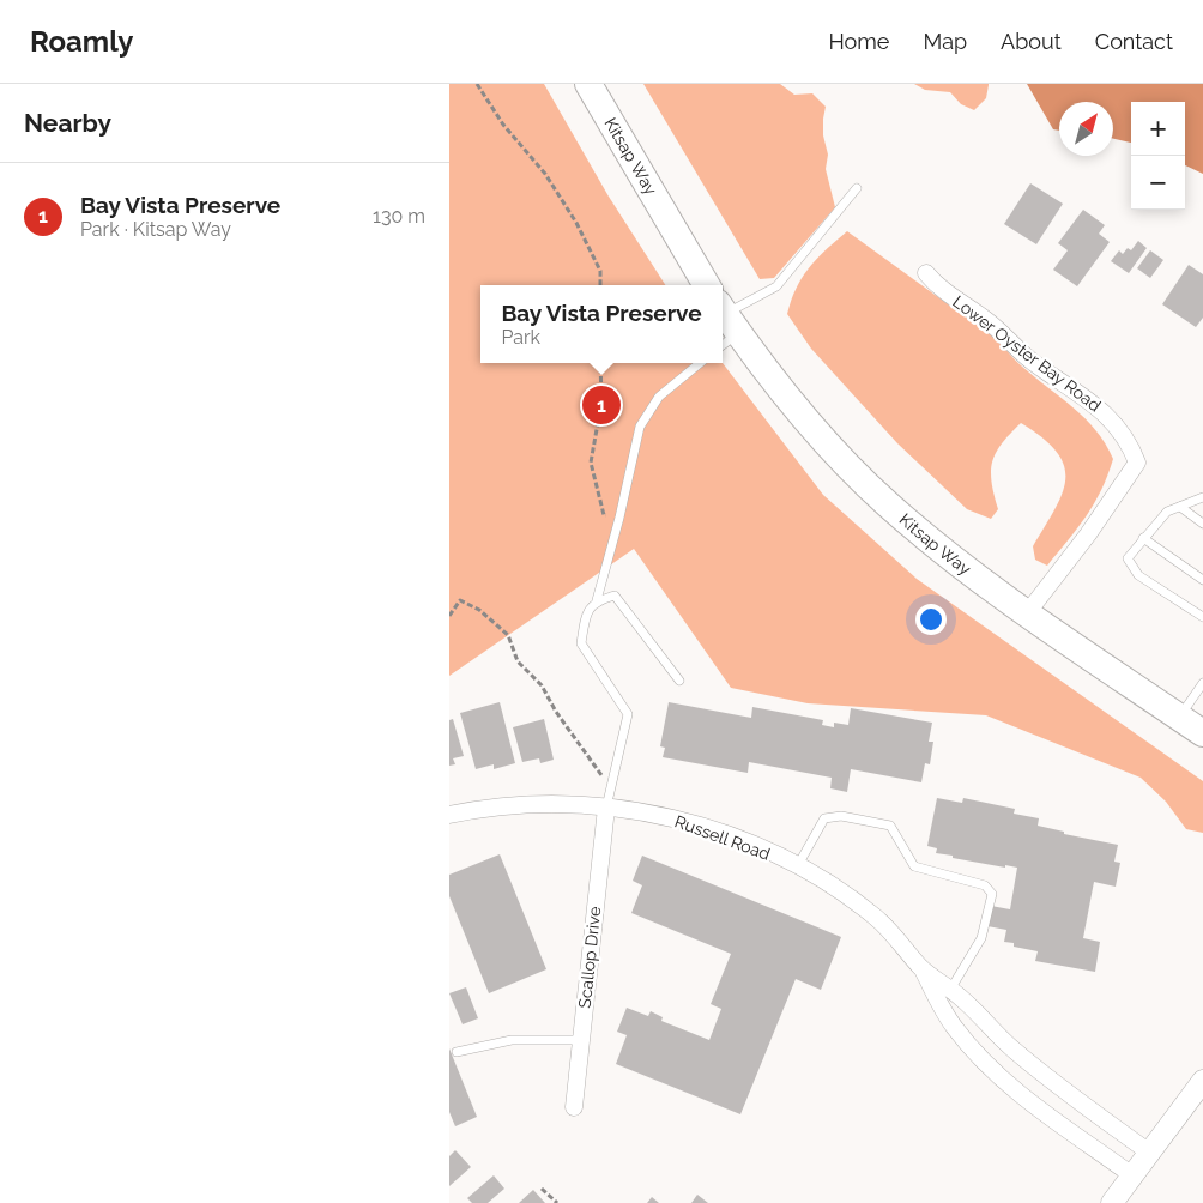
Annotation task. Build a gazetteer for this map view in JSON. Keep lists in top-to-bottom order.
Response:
{
  "streets": {
    "main road": ["Kitsap Way"],
    "street": ["Lower Oyster Bay Road", "Russell Road", "Scallop Drive"]
  },
  "crossings": [
    ["Kitsap Way", "Lower Oyster Bay Road"],
    ["Russell Road", "Scallop Drive"]
  ],
  "north": "top right",
  "page": {
    "header": "Roamly",
    "nav": [
      "Home",
      "Map",
      "About",
      "Contact"
    ],
    "heading": "Nearby",
    "map_buttons": ["+", "−"],
    "list": [
      {
        "mark": "1",
        "name": "Bay Vista Preserve",
        "note": "Park · Kitsap Way",
        "value": "130 m"
      }
    ],
    "popup": ["Bay Vista Preserve", "Park"],
    "pins": "1"
  }
}
